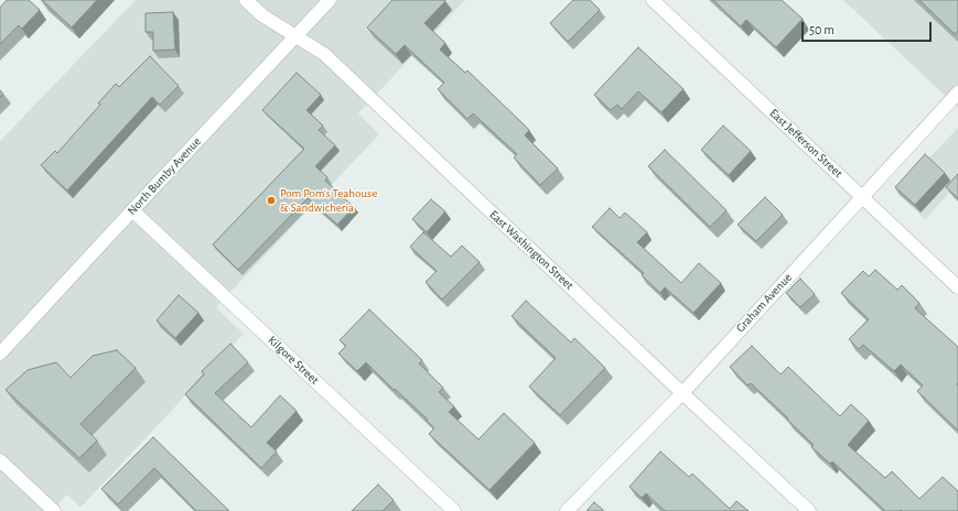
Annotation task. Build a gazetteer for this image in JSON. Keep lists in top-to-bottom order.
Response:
{
  "streets": {
    "street": [
      "East Jefferson Street",
      "North Bumby Avenue",
      "East Washington Street",
      "Graham Avenue",
      "Kilgore Street"
    ]
  },
  "crossings": [
    ["East Jefferson Street", "Graham Avenue"],
    ["North Bumby Avenue", "East Washington Street"],
    ["North Bumby Avenue", "Kilgore Street"],
    ["East Washington Street", "Graham Avenue"]
  ],
  "places": ["Pom Pom's Teahouse & Sandwicheria"],
  "scale_bar": "50 m"
}
